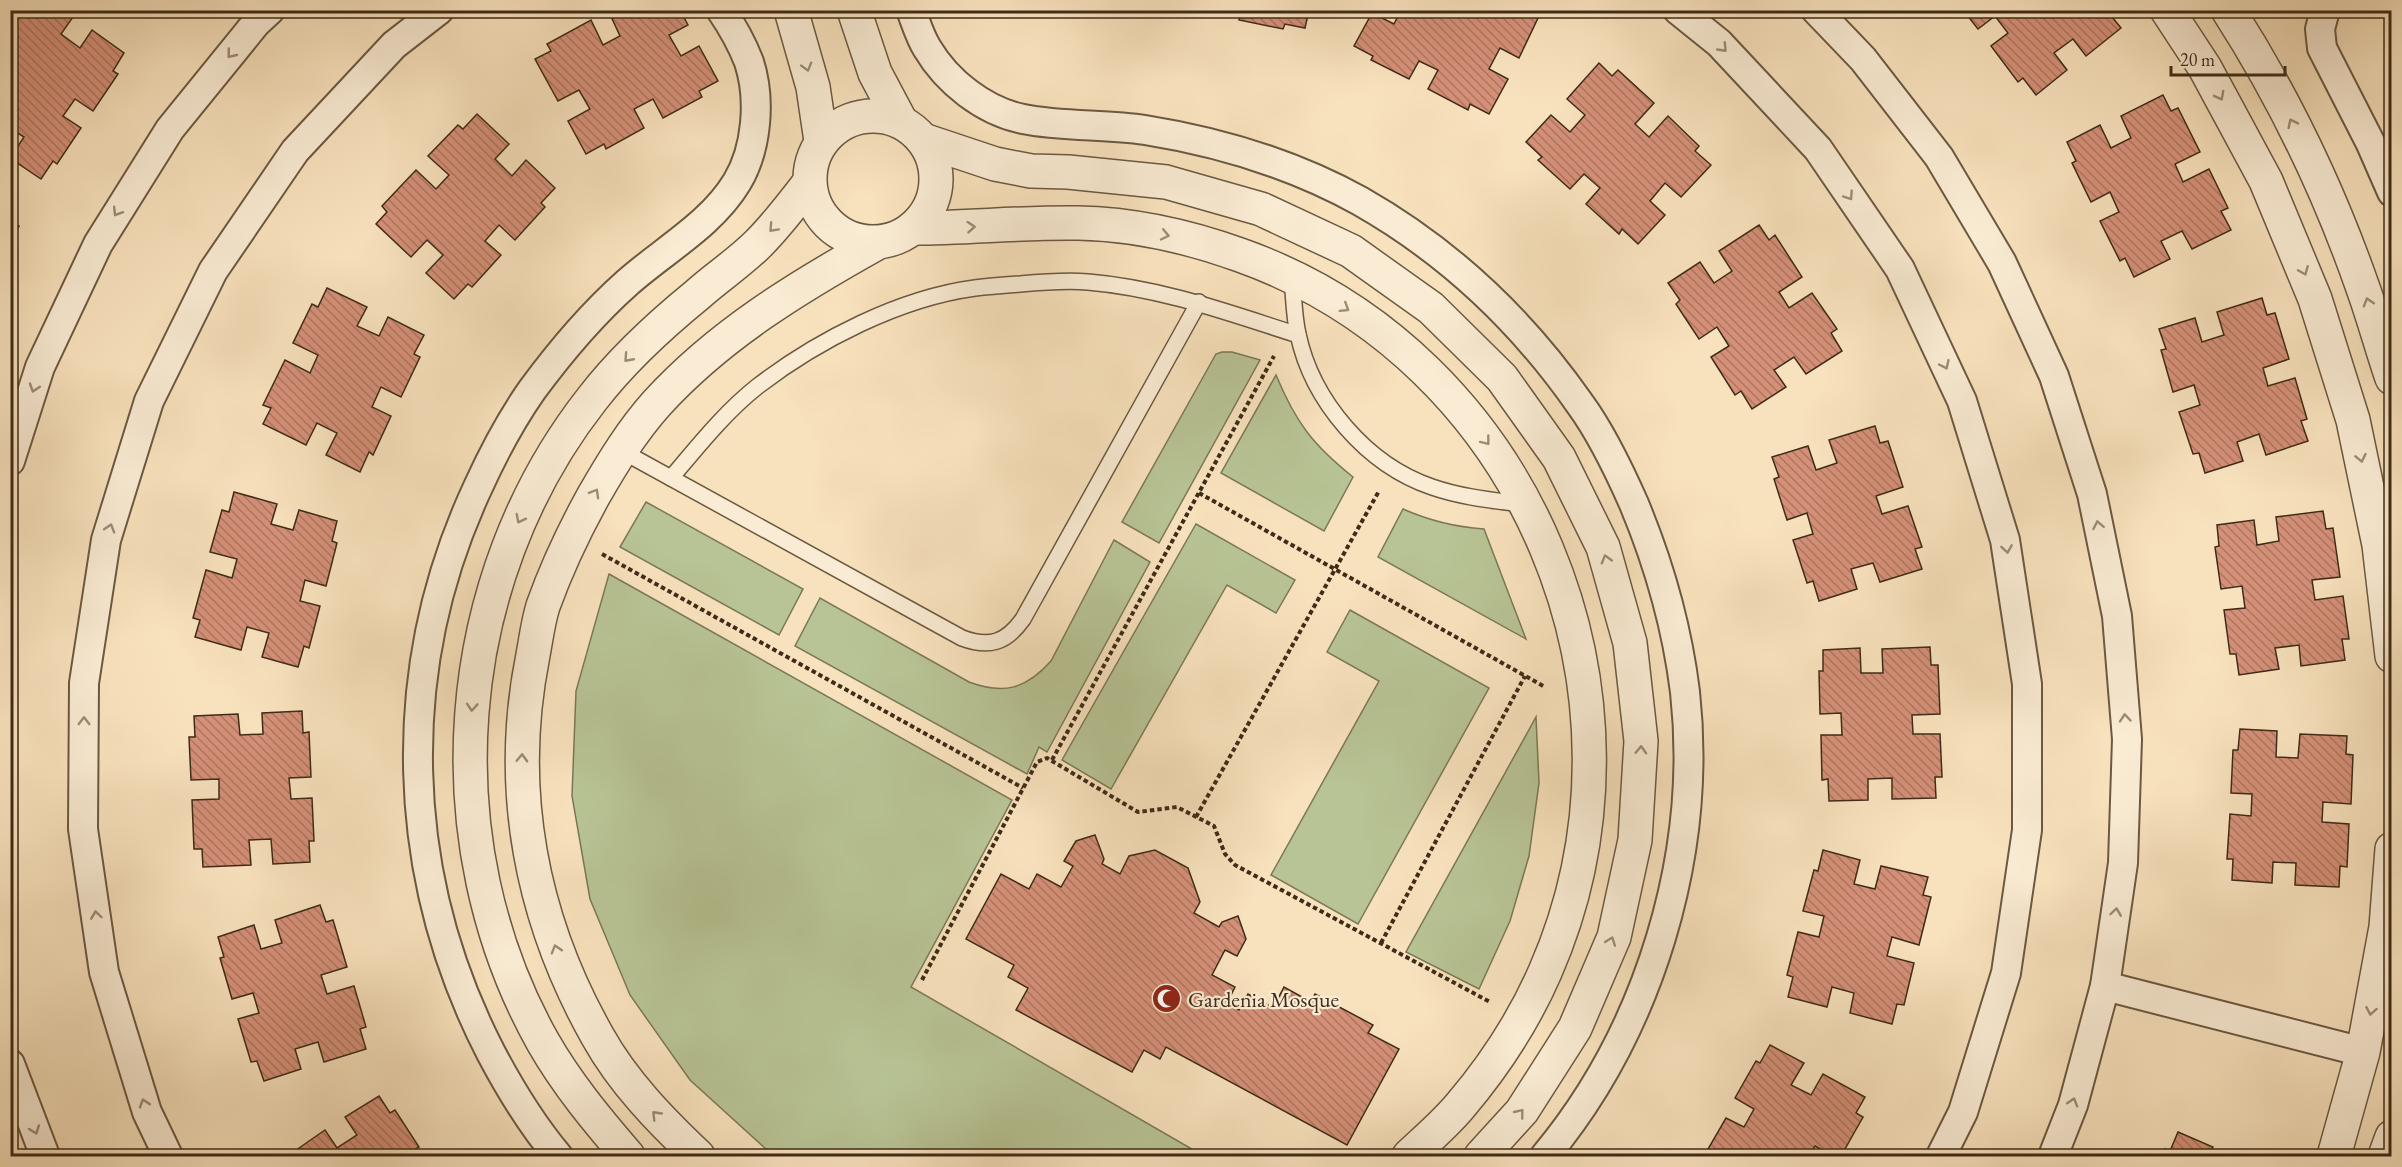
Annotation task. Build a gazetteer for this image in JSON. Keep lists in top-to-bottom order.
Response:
{
  "places": {
    "mosque": ["Gardenia Mosque"]
  },
  "scale_bar": "20 m"
}
